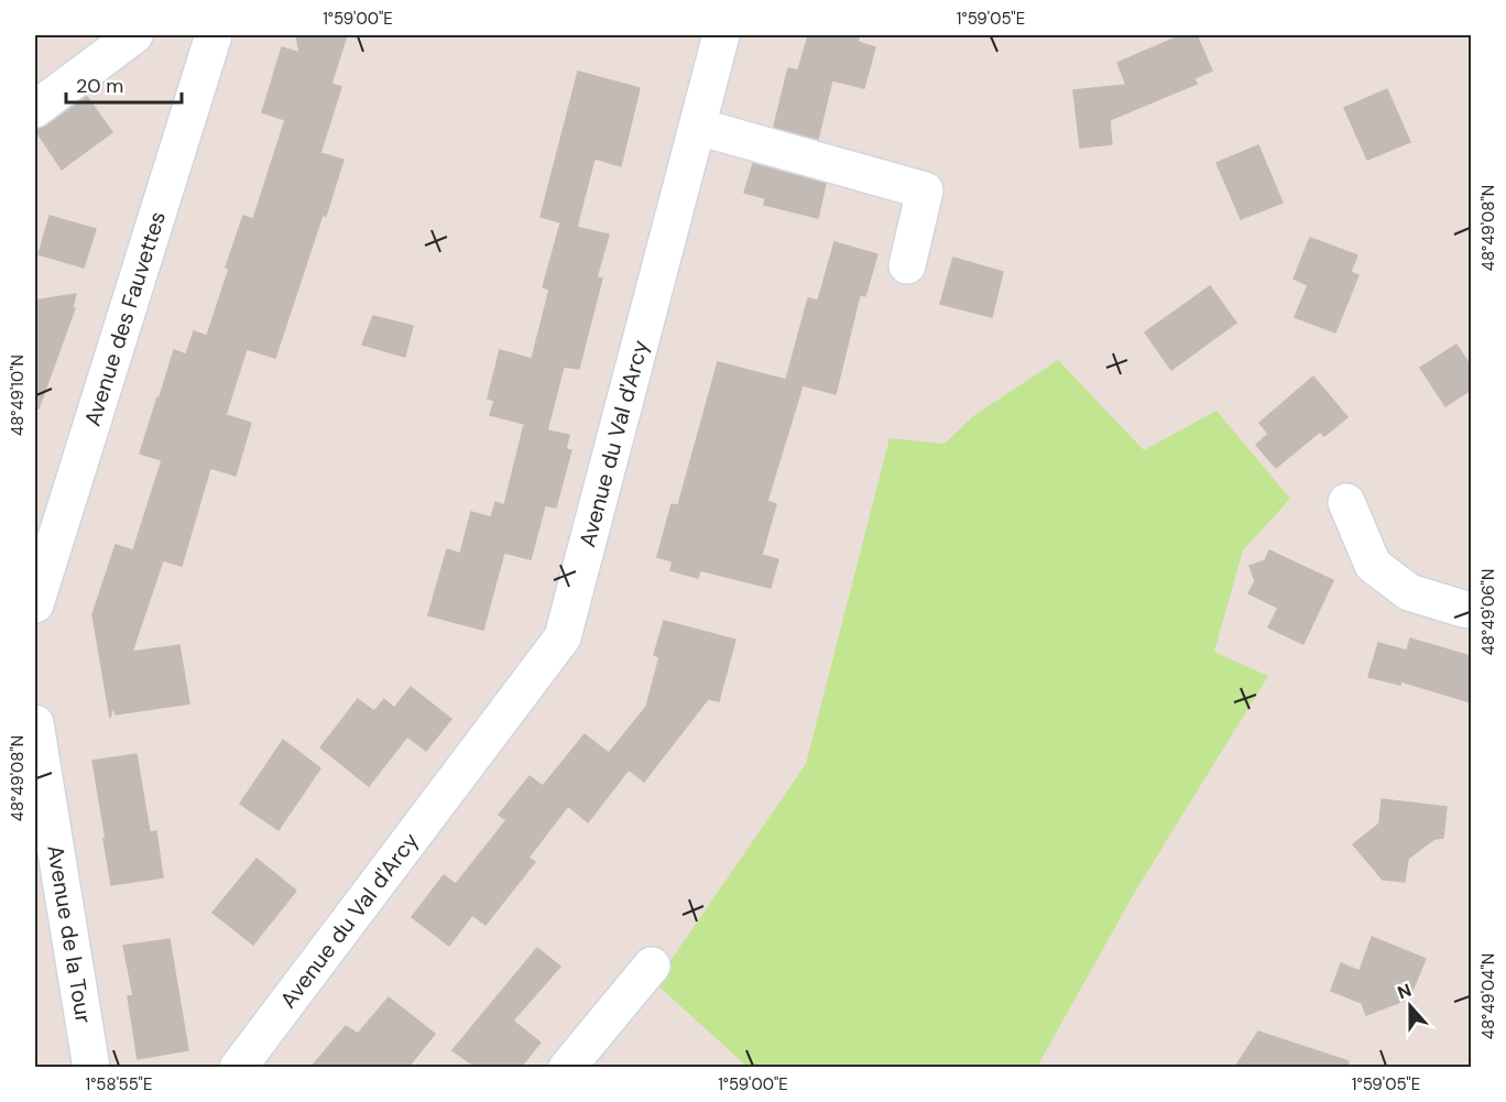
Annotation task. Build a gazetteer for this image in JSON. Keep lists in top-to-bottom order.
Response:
{
  "streets": {
    "street": ["Avenue des Fauvettes", "Avenue du Val d'Arcy", "Avenue de la Tour"]
  },
  "scale_bar": "20 m",
  "north": "top",
  "coordinates": [
    "1°59'00\"E",
    "1°59'05\"E",
    "48°49'08\"N",
    "48°49'10\"N",
    "48°49'06\"N",
    "48°49'04\"N",
    "1°58'55\"E"
  ]
}
